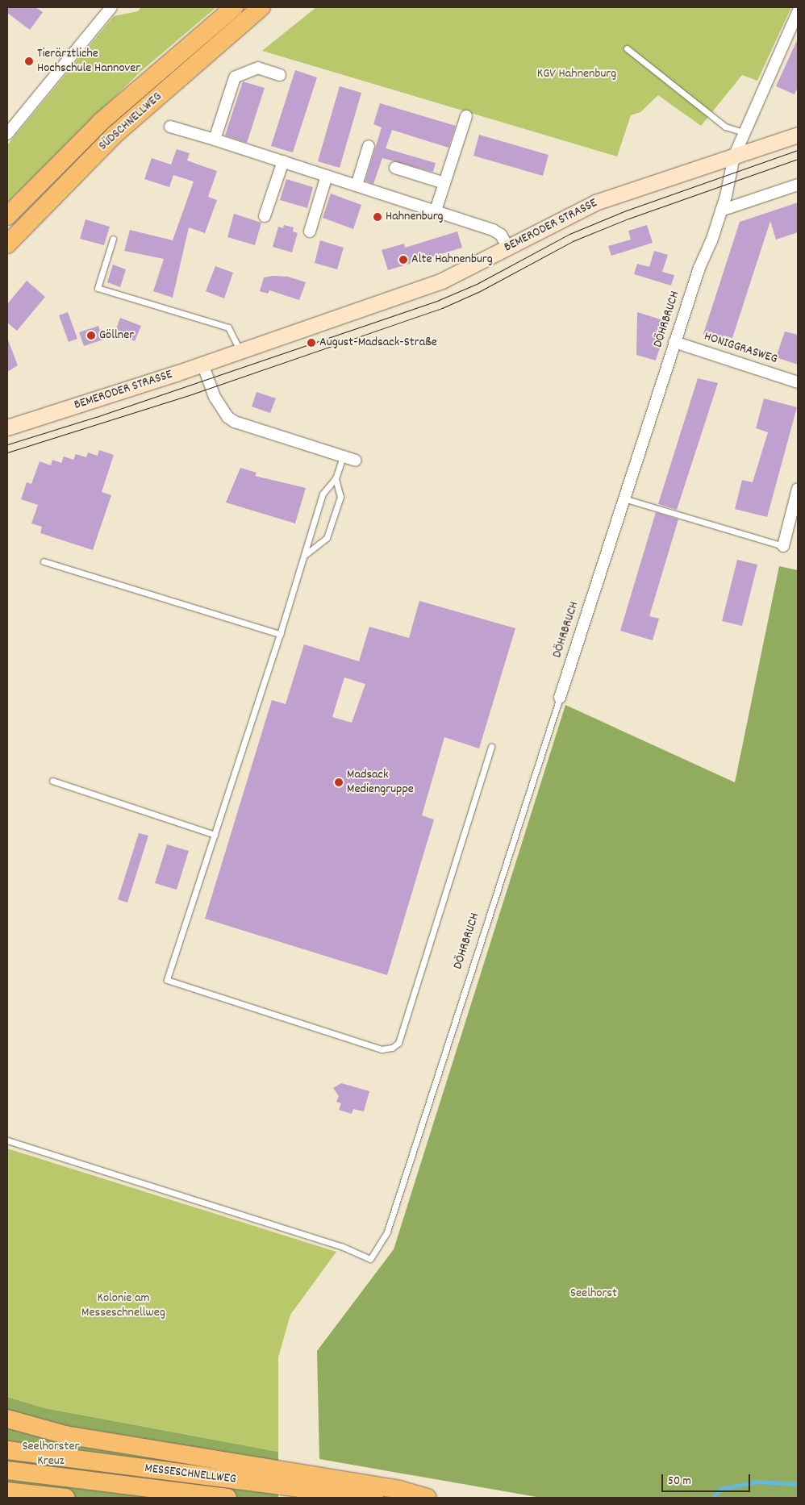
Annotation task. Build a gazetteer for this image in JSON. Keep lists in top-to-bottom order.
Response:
{
  "streets": {
    "highway": ["SÜDSCHNELLWEG", "MESSESCHNELLWEG"],
    "main road": ["BEMERODER STRASSE"],
    "street": ["DÖHRBRUCH", "HONIGGRASWEG"]
  },
  "crossings": [
    ["BEMERODER STRASSE", "DÖHRBRUCH"],
    ["DÖHRBRUCH", "HONIGGRASWEG"]
  ],
  "parks": [
    "KGV Hahnenburg",
    "Seelhorst",
    "Kolonie am Messeschnellweg",
    "Seelhorster Kreuz"
  ],
  "places": [
    "Tierärztliche Hochschule Hannover",
    "Hahnenburg",
    "Alte Hahnenburg",
    "Göllner",
    "August-Madsack-Straße",
    "Madsack Mediengruppe"
  ],
  "scale_bar": "50 m"
}
